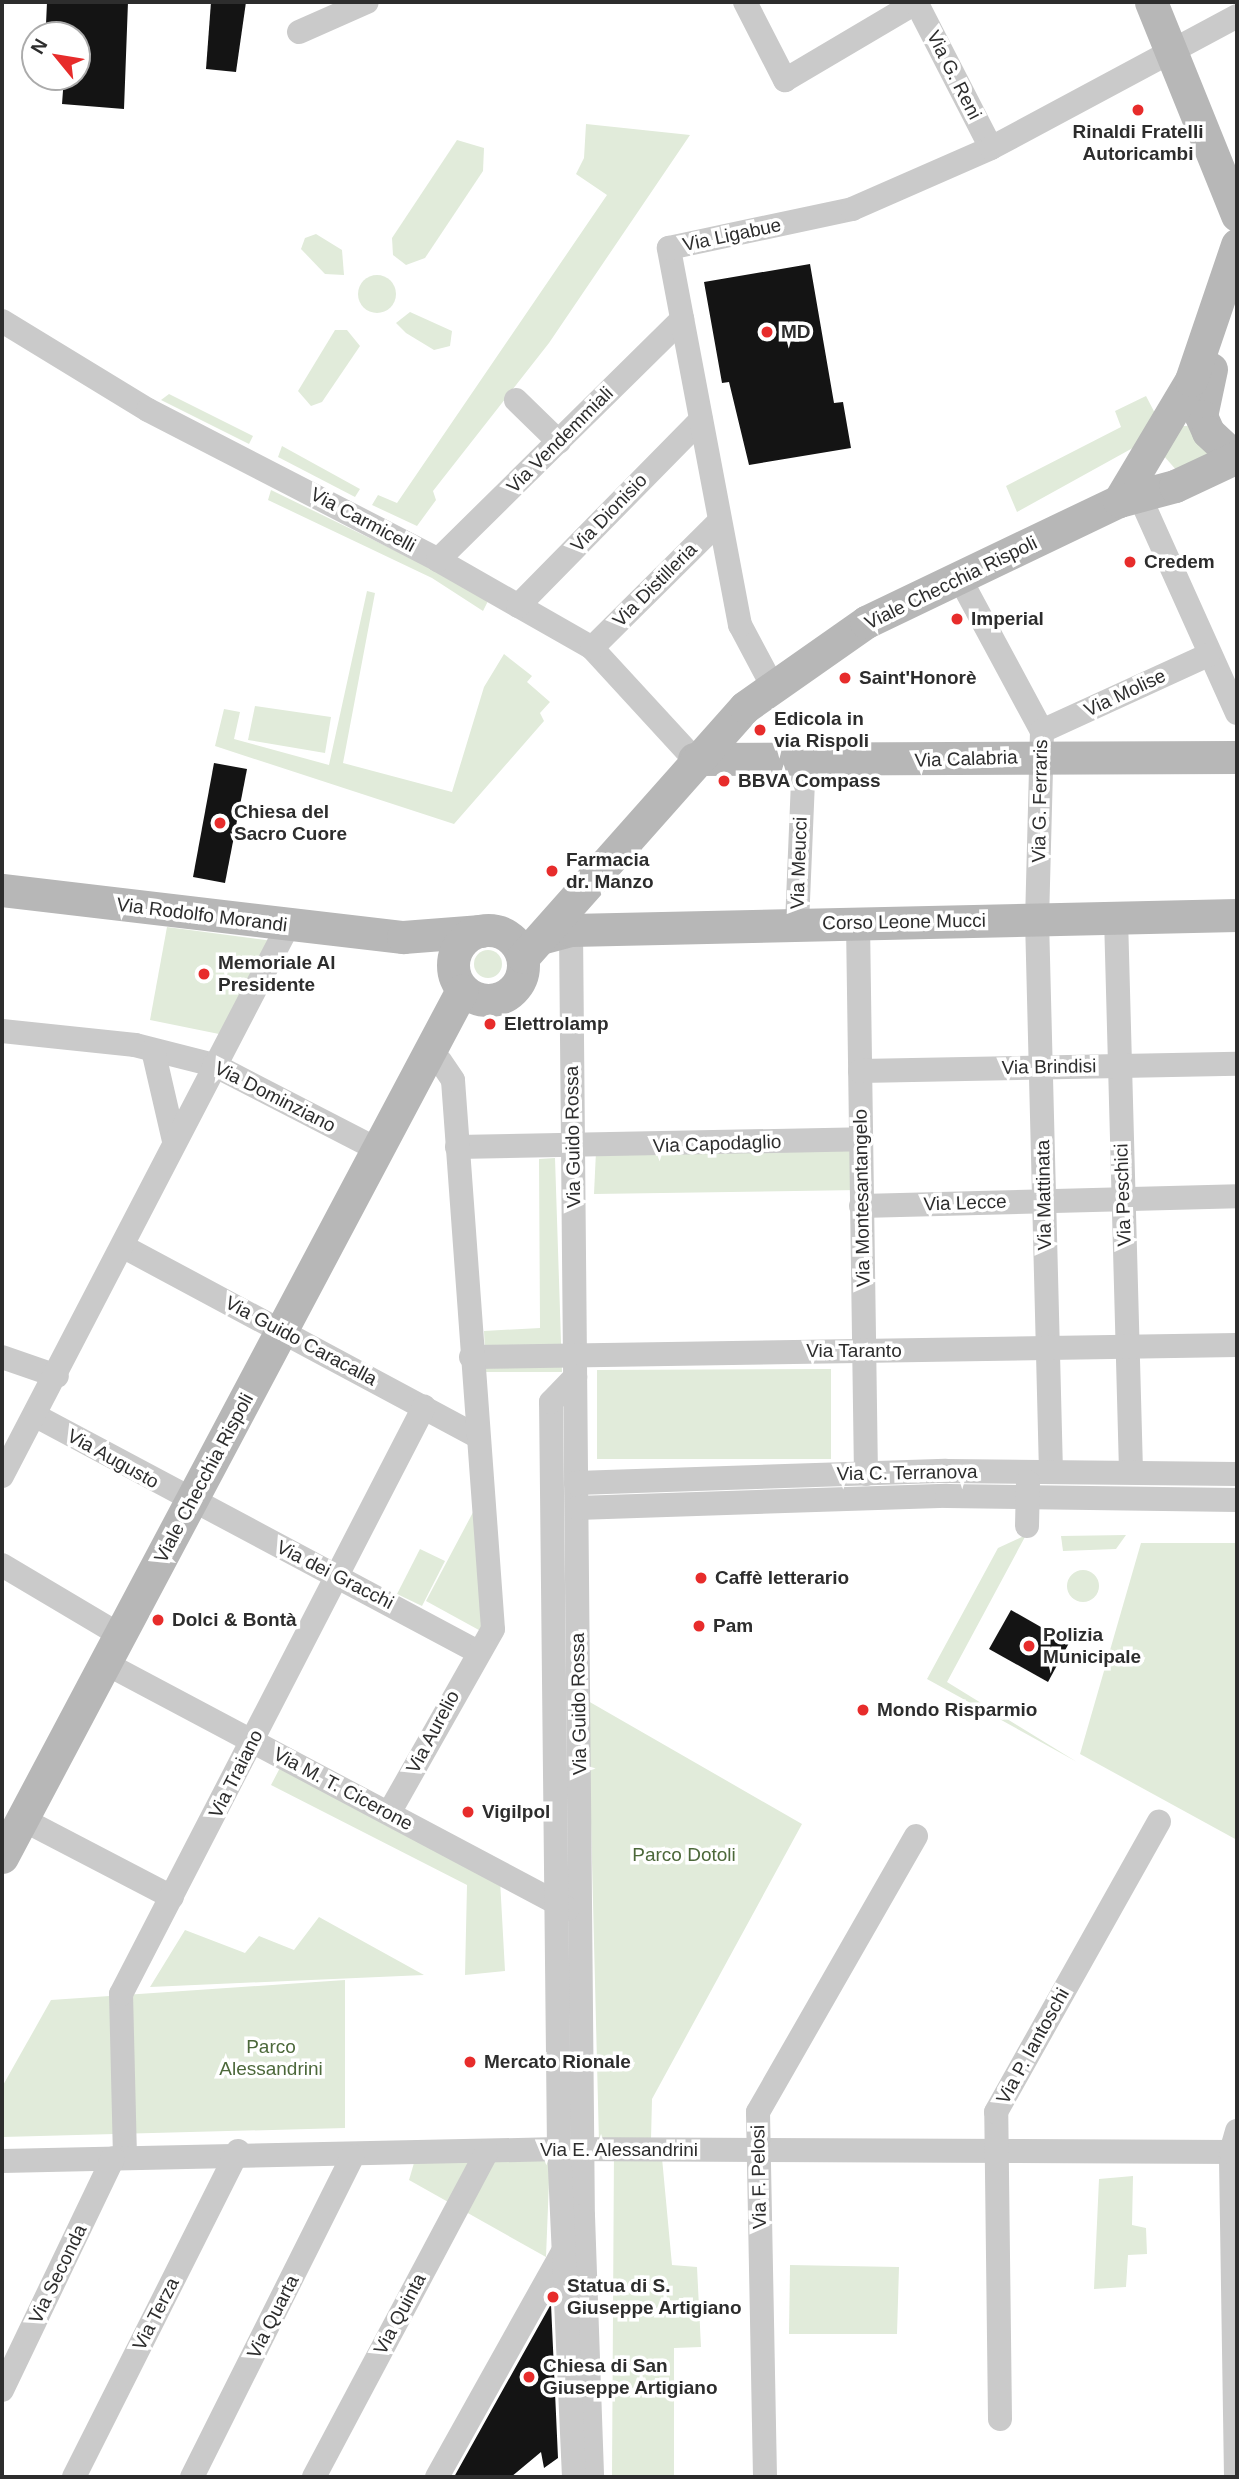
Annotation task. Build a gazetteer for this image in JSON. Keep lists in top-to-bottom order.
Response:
{
  "streets": {
    "main road": [
      "Viale Checchia Rispoli",
      "Via Calabria",
      "Via Rodolfo Morandi",
      "Corso Leone Mucci"
    ],
    "street": [
      "Via G. Reni",
      "Via Ligabue",
      "Via Vendemmiali",
      "Via Dionisio",
      "Via Carmicelli",
      "Via Distilleria",
      "Via Molise",
      "Via G. Ferraris",
      "Via Meucci",
      "Via Brindisi",
      "Via Dominziano",
      "Via Guido Rossa",
      "Via Capodaglio",
      "Via Mattinata",
      "Via Peschici",
      "Via Montesantangelo",
      "Via Lecce",
      "Via Guido Caracalla",
      "Via Taranto",
      "Via Augusto",
      "Via C. Terranova",
      "Via dei Gracchi",
      "Via Aurelio",
      "Via Traiano",
      "Via M. T. Cicerone",
      "Via P. Iantoschi",
      "Via E. Alessandrini",
      "Via F. Pelosi",
      "Via Seconda",
      "Via Terza",
      "Via Quinta",
      "Via Quarta"
    ]
  },
  "crossings": [
    ["Via G. Reni", "Via Ligabue"],
    ["Via Ligabue", "Via Vendemmiali"],
    ["Via Ligabue", "Via Dionisio"],
    ["Via Ligabue", "Viale Checchia Rispoli"],
    ["Via Ligabue", "Via Distilleria"],
    ["Via Vendemmiali", "Via Carmicelli"],
    ["Via Dionisio", "Via Carmicelli"],
    ["Via Carmicelli", "Viale Checchia Rispoli"],
    ["Via Carmicelli", "Via Distilleria"],
    ["Via Carmicelli", "Via Calabria"],
    ["Viale Checchia Rispoli", "Via Calabria"],
    ["Viale Checchia Rispoli", "Via G. Ferraris"],
    ["Viale Checchia Rispoli", "Via Rodolfo Morandi"],
    ["Viale Checchia Rispoli", "Corso Leone Mucci"],
    ["Viale Checchia Rispoli", "Via Dominziano"],
    ["Viale Checchia Rispoli", "Via Guido Rossa"],
    ["Viale Checchia Rispoli", "Via Guido Caracalla"],
    ["Viale Checchia Rispoli", "Via Augusto"],
    ["Viale Checchia Rispoli", "Via dei Gracchi"],
    ["Viale Checchia Rispoli", "Via Aurelio"],
    ["Viale Checchia Rispoli", "Via M. T. Cicerone"],
    ["Via Molise", "Via Calabria"],
    ["Via Molise", "Via G. Ferraris"],
    ["Via Calabria", "Via G. Ferraris"],
    ["Via Calabria", "Via Meucci"],
    ["Via G. Ferraris", "Corso Leone Mucci"],
    ["Via G. Ferraris", "Via Mattinata"],
    ["Via Meucci", "Corso Leone Mucci"],
    ["Corso Leone Mucci", "Via Guido Rossa"],
    ["Corso Leone Mucci", "Via Mattinata"],
    ["Corso Leone Mucci", "Via Peschici"],
    ["Corso Leone Mucci", "Via Montesantangelo"],
    ["Via Brindisi", "Via Mattinata"],
    ["Via Brindisi", "Via Peschici"],
    ["Via Brindisi", "Via Montesantangelo"],
    ["Via Guido Rossa", "Via Capodaglio"],
    ["Via Guido Rossa", "Via Taranto"],
    ["Via Guido Rossa", "Via C. Terranova"],
    ["Via Guido Rossa", "Via M. T. Cicerone"],
    ["Via Guido Rossa", "Via E. Alessandrini"],
    ["Via Capodaglio", "Via Montesantangelo"],
    ["Via Capodaglio", "Via Aurelio"],
    ["Via Mattinata", "Via Lecce"],
    ["Via Mattinata", "Via Taranto"],
    ["Via Mattinata", "Via C. Terranova"],
    ["Via Peschici", "Via Lecce"],
    ["Via Peschici", "Via Taranto"],
    ["Via Peschici", "Via C. Terranova"],
    ["Via Montesantangelo", "Via Lecce"],
    ["Via Montesantangelo", "Via Taranto"],
    ["Via Montesantangelo", "Via C. Terranova"],
    ["Via Guido Caracalla", "Via Aurelio"],
    ["Via Guido Caracalla", "Via Traiano"],
    ["Via Taranto", "Via Aurelio"],
    ["Via Augusto", "Via dei Gracchi"],
    ["Via dei Gracchi", "Via Aurelio"],
    ["Via dei Gracchi", "Via Traiano"],
    ["Via Aurelio", "Via M. T. Cicerone"],
    ["Via Traiano", "Via M. T. Cicerone"],
    ["Via Traiano", "Via E. Alessandrini"],
    ["Via Traiano", "Via Seconda"],
    ["Via P. Iantoschi", "Via E. Alessandrini"],
    ["Via E. Alessandrini", "Via F. Pelosi"],
    ["Via E. Alessandrini", "Via Seconda"],
    ["Via E. Alessandrini", "Via Terza"],
    ["Via E. Alessandrini", "Via Quinta"],
    ["Via E. Alessandrini", "Via Quarta"]
  ],
  "parks": ["Parco Dotoli", "Parco Alessandrini"],
  "places": [
    "Rinaldi Fratelli Autoricambi",
    "MD",
    "Credem",
    "Imperial",
    "Saint'Honorè",
    "Edicola in via Rispoli",
    "BBVA Compass",
    "Chiesa del Sacro Cuore",
    "Farmacia dr. Manzo",
    "Memoriale Al Presidente",
    "Elettrolamp",
    "Caffè letterario",
    "Dolci & Bontà",
    "Pam",
    "Polizia Municipale",
    "Mondo Risparmio",
    "Vigilpol",
    "Mercato Rionale",
    "Statua di S. Giuseppe Artigiano",
    "Chiesa di San Giuseppe Artigiano"
  ],
  "north": "top left"
}
